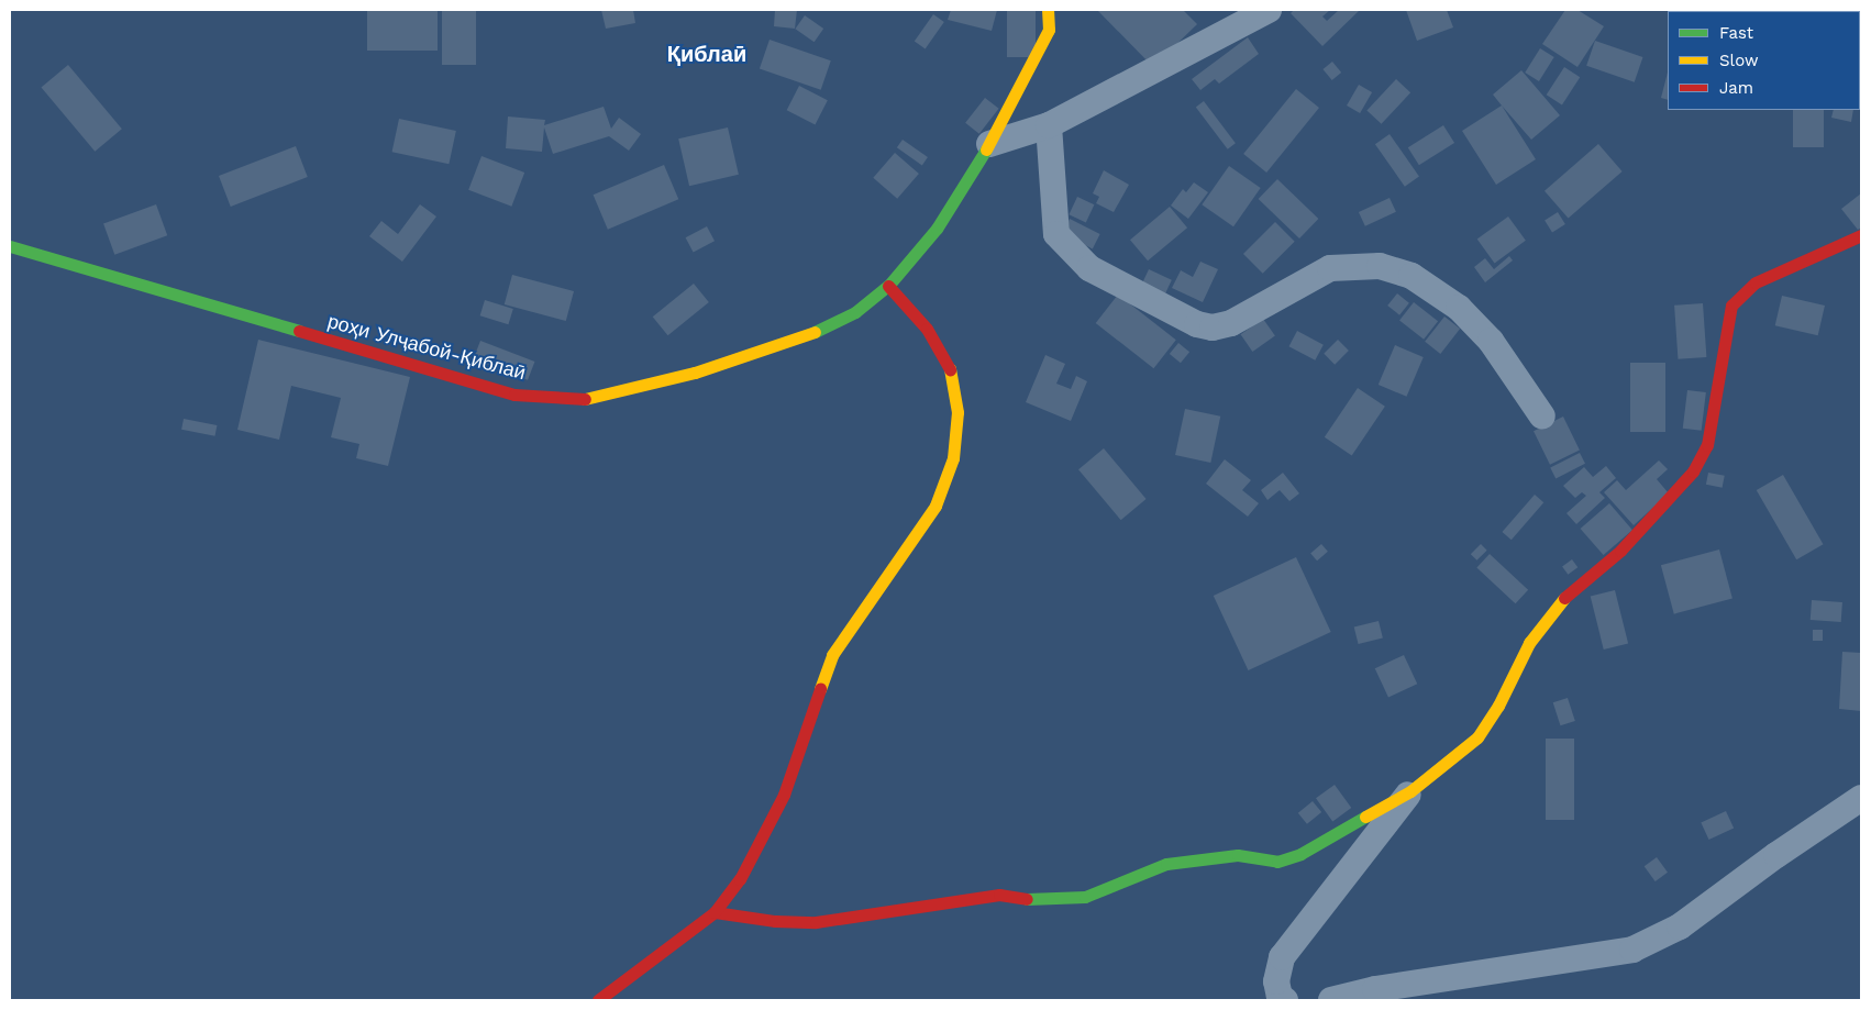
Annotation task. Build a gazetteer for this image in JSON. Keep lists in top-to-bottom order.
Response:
{
  "streets": {
    "street": ["роҳи Улҷабой-Қиблаӣ"]
  },
  "districts": ["Қиблаӣ"],
  "legend": ["Fast", "Slow", "Jam"]
}
